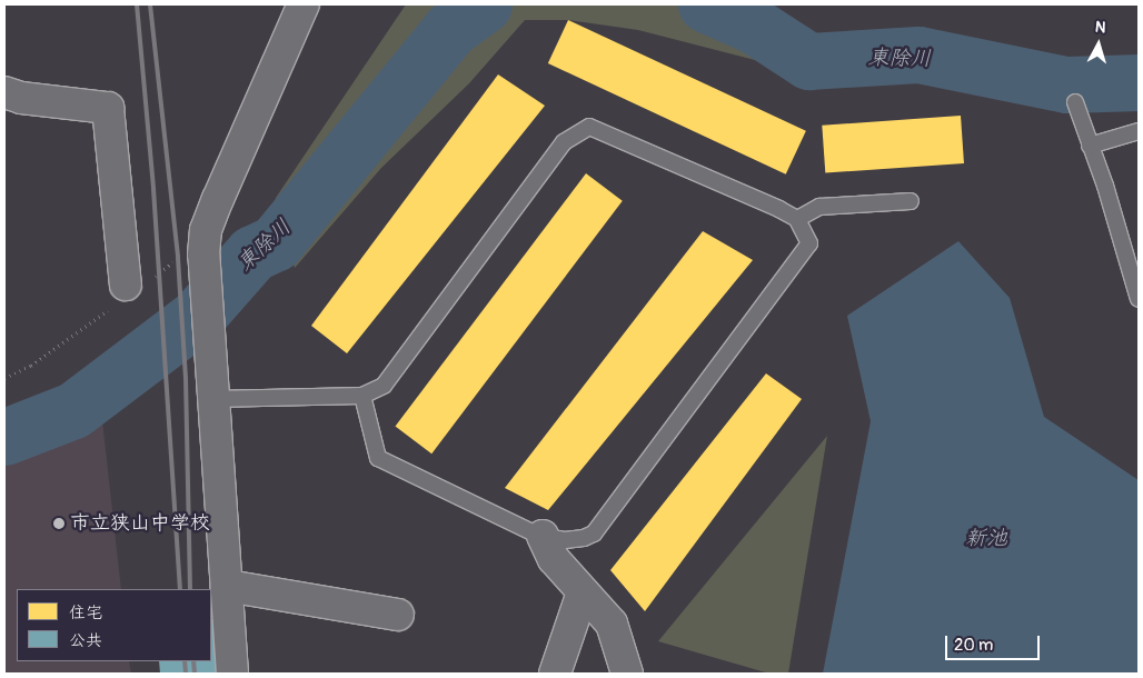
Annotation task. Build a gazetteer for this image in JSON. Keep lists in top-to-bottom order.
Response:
{
  "water": ["東除川", "新池"],
  "places": ["市立狭山中学校"],
  "legend": ["住宅", "公共"],
  "scale_bar": "20 m",
  "north": "top"
}
